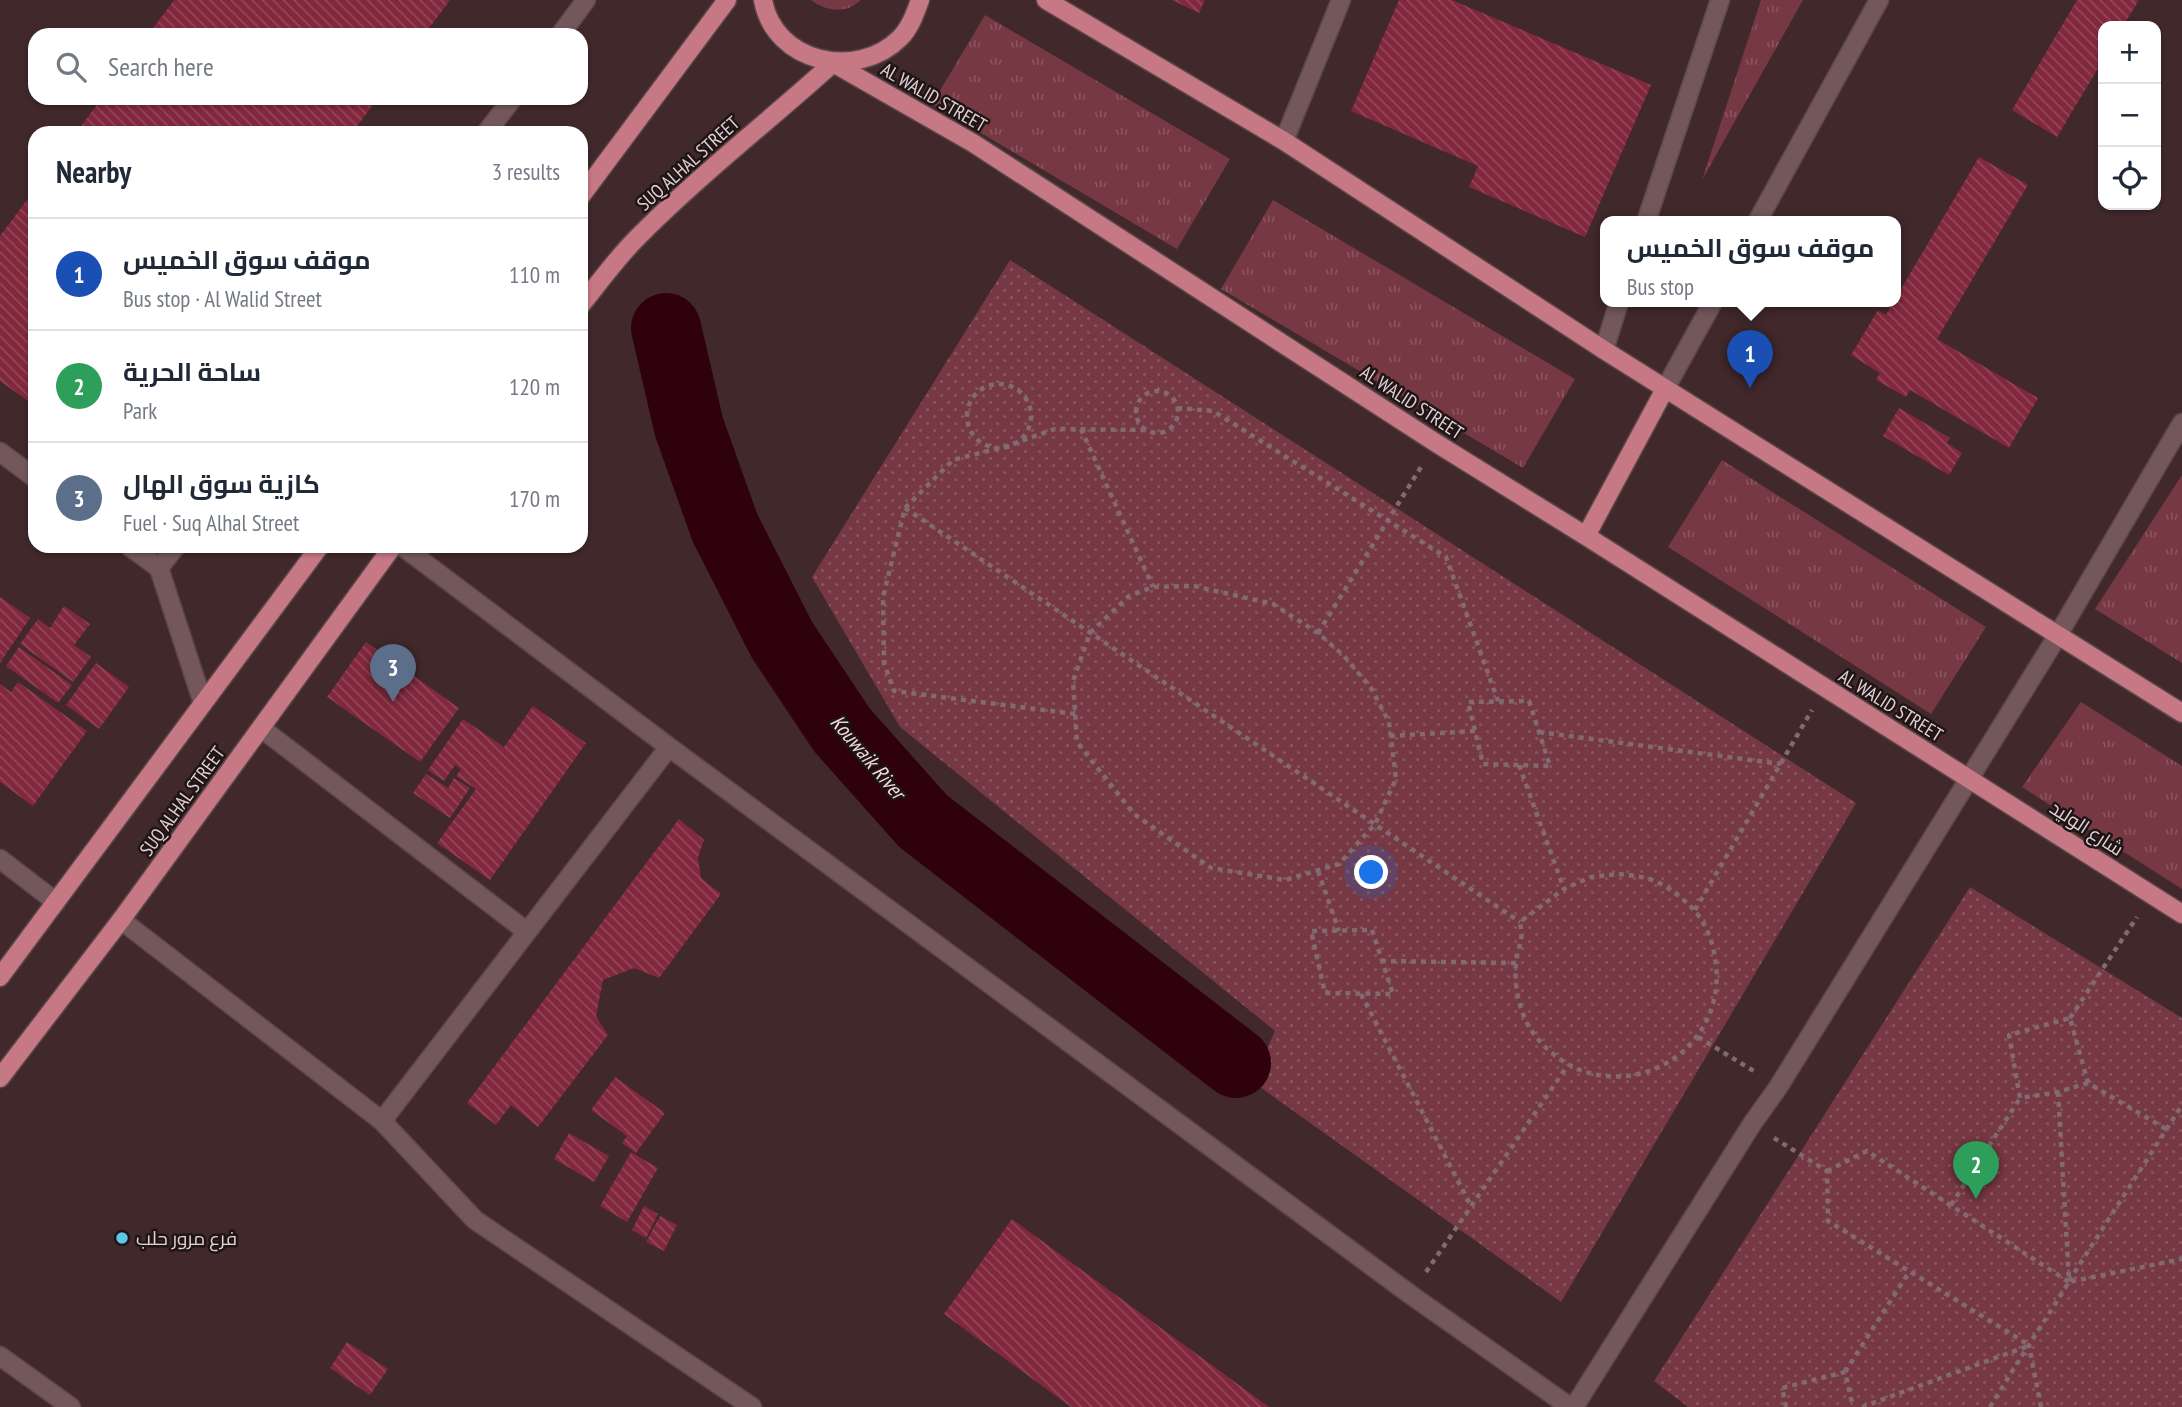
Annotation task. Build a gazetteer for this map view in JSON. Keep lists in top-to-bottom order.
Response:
{
  "streets": {
    "main road": ["AL WALID STREET", "SUQ ALHAL STREET", "شارع الوليد"]
  },
  "crossings": [
    ["AL WALID STREET", "SUQ ALHAL STREET"],
    ["AL WALID STREET", "شارع الوليد"]
  ],
  "water": ["Kouwaik River"],
  "places": ["فرع مرور حلب"],
  "page": {
    "map_buttons": ["+", "−"],
    "search": "Search here",
    "heading": ["Nearby", "3 results"],
    "popup": ["موقف سوق الخميس", "Bus stop"],
    "list": [
      {
        "mark": "1",
        "name": "موقف سوق الخميس",
        "note": "Bus stop · Al Walid Street",
        "value": "110 m"
      },
      {
        "mark": "2",
        "name": "ساحة الحرية",
        "note": "Park",
        "value": "120 m"
      },
      {
        "mark": "3",
        "name": "كازية سوق الهال",
        "note": "Fuel · Suq Alhal Street",
        "value": "170 m"
      }
    ],
    "pins": ["1", "3", "2"]
  }
}
